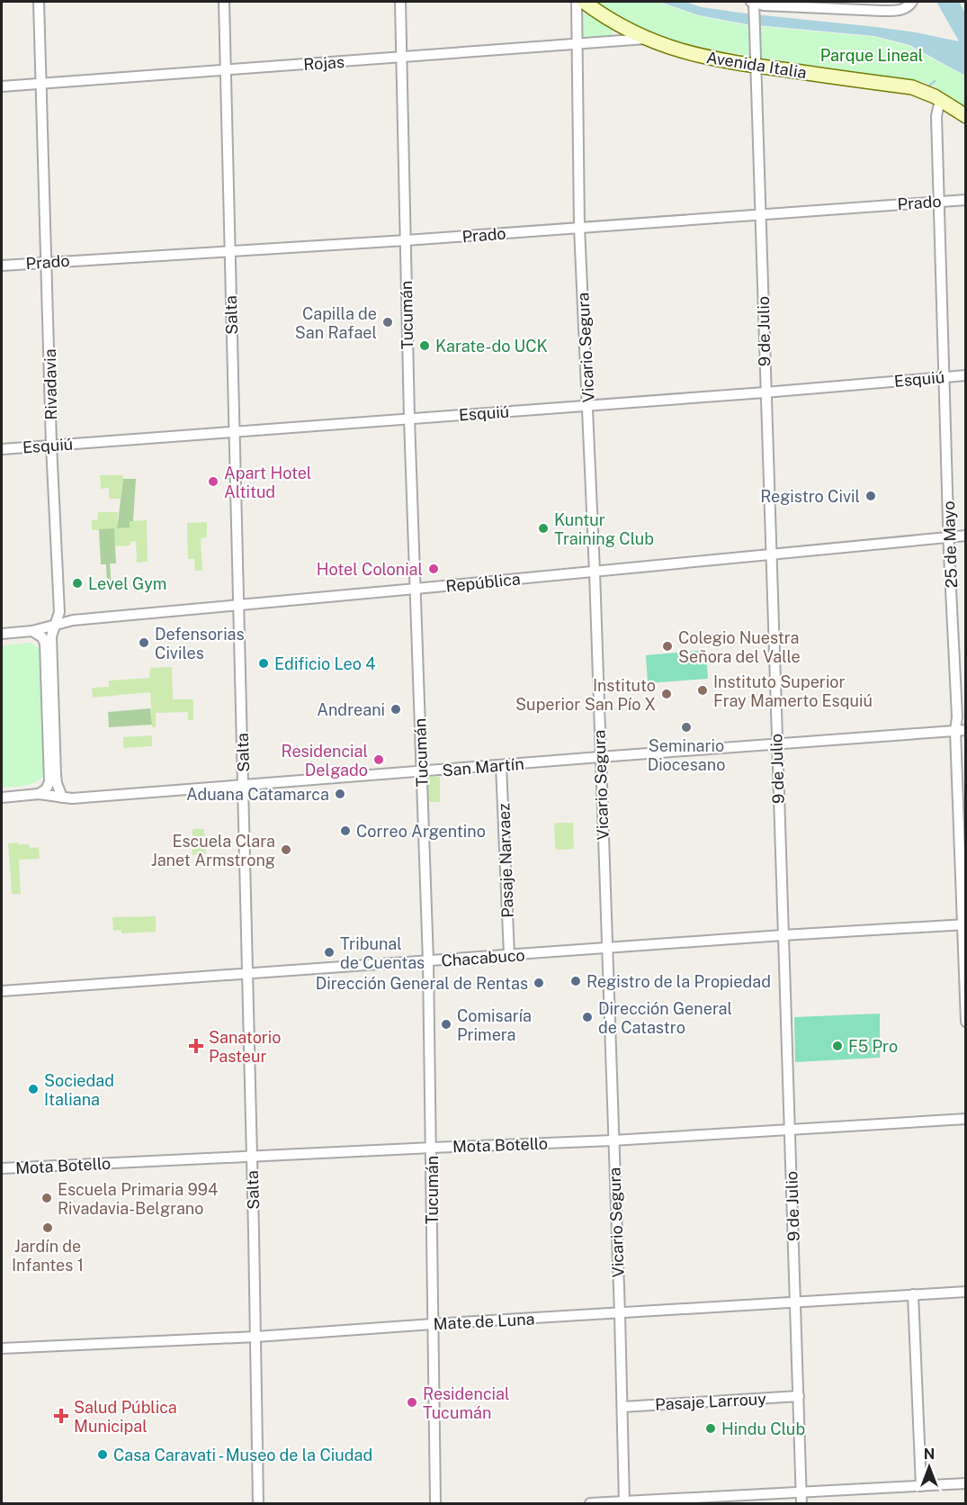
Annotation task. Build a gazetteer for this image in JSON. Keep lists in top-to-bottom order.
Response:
{
  "streets": {
    "main road": ["Avenida Italia"],
    "street": [
      "Rojas",
      "Prado",
      "Salta",
      "Tucumán",
      "9 de Julio",
      "Vicario Segura",
      "Esquiú",
      "Rivadavia",
      "25 de Mayo",
      "República",
      "San Martín",
      "Pasaje Narvaez",
      "Chacabuco",
      "Mota Botello",
      "Mate de Luna",
      "Pasaje Larrouy"
    ]
  },
  "crossings": [
    ["Rojas", "Avenida Italia"],
    ["Rojas", "Salta"],
    ["Rojas", "Tucumán"],
    ["Rojas", "Vicario Segura"],
    ["Rojas", "Rivadavia"],
    ["Avenida Italia", "9 de Julio"],
    ["Avenida Italia", "25 de Mayo"],
    ["Prado", "Salta"],
    ["Prado", "Tucumán"],
    ["Prado", "9 de Julio"],
    ["Prado", "Vicario Segura"],
    ["Prado", "Rivadavia"],
    ["Prado", "25 de Mayo"],
    ["Salta", "Esquiú"],
    ["Salta", "República"],
    ["Salta", "San Martín"],
    ["Salta", "Chacabuco"],
    ["Salta", "Mota Botello"],
    ["Salta", "Mate de Luna"],
    ["Tucumán", "Esquiú"],
    ["Tucumán", "República"],
    ["Tucumán", "San Martín"],
    ["Tucumán", "Chacabuco"],
    ["Tucumán", "Mota Botello"],
    ["Tucumán", "Mate de Luna"],
    ["9 de Julio", "Esquiú"],
    ["9 de Julio", "República"],
    ["9 de Julio", "San Martín"],
    ["9 de Julio", "Chacabuco"],
    ["9 de Julio", "Mota Botello"],
    ["9 de Julio", "Mate de Luna"],
    ["9 de Julio", "Pasaje Larrouy"],
    ["Vicario Segura", "Esquiú"],
    ["Vicario Segura", "República"],
    ["Vicario Segura", "San Martín"],
    ["Vicario Segura", "Chacabuco"],
    ["Vicario Segura", "Mota Botello"],
    ["Vicario Segura", "Mate de Luna"],
    ["Vicario Segura", "Pasaje Larrouy"],
    ["Esquiú", "Rivadavia"],
    ["Esquiú", "25 de Mayo"],
    ["Rivadavia", "República"],
    ["Rivadavia", "San Martín"],
    ["25 de Mayo", "República"],
    ["25 de Mayo", "San Martín"],
    ["25 de Mayo", "Chacabuco"],
    ["San Martín", "Pasaje Narvaez"],
    ["Pasaje Narvaez", "Chacabuco"]
  ],
  "parks": ["Parque Lineal"],
  "places": {
    "other": [
      "Capilla de San Rafael",
      "Karate-do UCK",
      "Apart Hotel Altitud",
      "Registro Civil",
      "Kuntur Training Club",
      "Hotel Colonial",
      "Level Gym",
      "Defensorias Civiles",
      "Colegio Nuestra Señora del Valle",
      "Edificio Leo 4",
      "Instituto Superior Fray Mamerto Esquiú",
      "Instituto Superior San Pío X",
      "Andreani",
      "Seminario Diocesano",
      "Residencial Delgado",
      "Aduana Catamarca",
      "Correo Argentino",
      "Escuela Clara Janet Armstrong",
      "Tribunal de Cuentas",
      "Registro de la Propiedad",
      "Dirección General de Rentas",
      "Dirección General de Catastro",
      "Comisaría Primera",
      "F5 Pro",
      "Sociedad Italiana",
      "Escuela Primaria 994 Rivadavia-Belgrano",
      "Jardín de Infantes 1",
      "Residencial Tucumán",
      "Hindu Club",
      "Casa Caravati - Museo de la Ciudad"
    ],
    "health": ["Sanatorio Pasteur", "Salud Pública Municipal"]
  },
  "north": "top"
}
